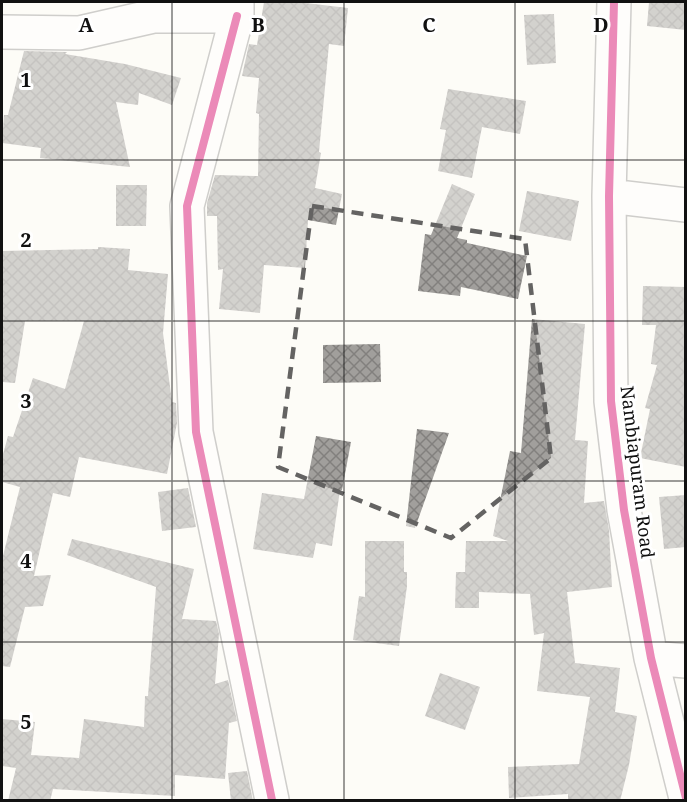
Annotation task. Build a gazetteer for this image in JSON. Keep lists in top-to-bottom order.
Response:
{
  "streets": {
    "street": ["Nambiapuram Road"]
  },
  "grid": {
    "columns": [
      "A",
      "B",
      "C",
      "D"
    ],
    "rows": [
      "1",
      "2",
      "3",
      "4",
      "5"
    ]
  }
}
